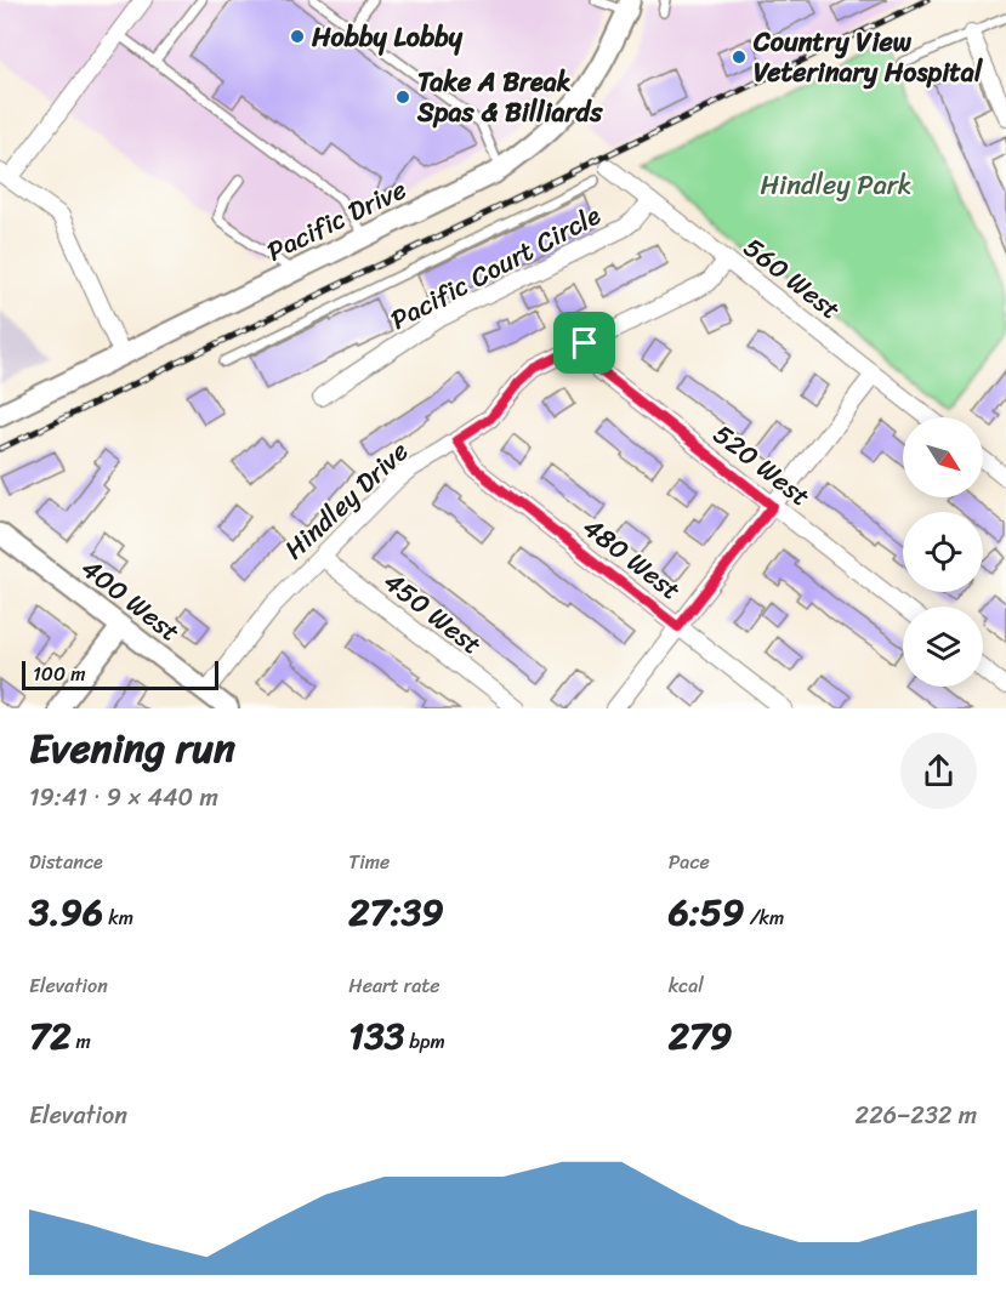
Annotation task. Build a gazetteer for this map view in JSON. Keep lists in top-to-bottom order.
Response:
{
  "streets": {
    "street": [
      "Pacific Drive",
      "Pacific Court Circle",
      "560 West",
      "520 West",
      "Hindley Drive",
      "480 West",
      "400 West",
      "450 West"
    ]
  },
  "crossings": [
    ["Pacific Court Circle", "560 West"],
    ["560 West", "Hindley Drive"],
    ["520 West", "Hindley Drive"],
    ["Hindley Drive", "480 West"],
    ["Hindley Drive", "400 West"],
    ["Hindley Drive", "450 West"]
  ],
  "parks": ["Hindley Park"],
  "places": ["Hobby Lobby", "Country View Veterinary Hospital", "Take A Break Spas & Billiards"],
  "scale_bar": "100 m",
  "north": "bottom right",
  "page": {
    "scale": "100 m",
    "heading": ["Evening run", "19:41 · 9 × 440 m"],
    "stats": [
      ["Distance", "3.96 km"],
      ["Time", "27:39"],
      ["Pace", "6:59 /km"],
      ["Elevation", "72 m"],
      ["Heart rate", "133 bpm"],
      ["kcal", "279"]
    ],
    "chart": ["Elevation", "226–232 m"]
  }
}
